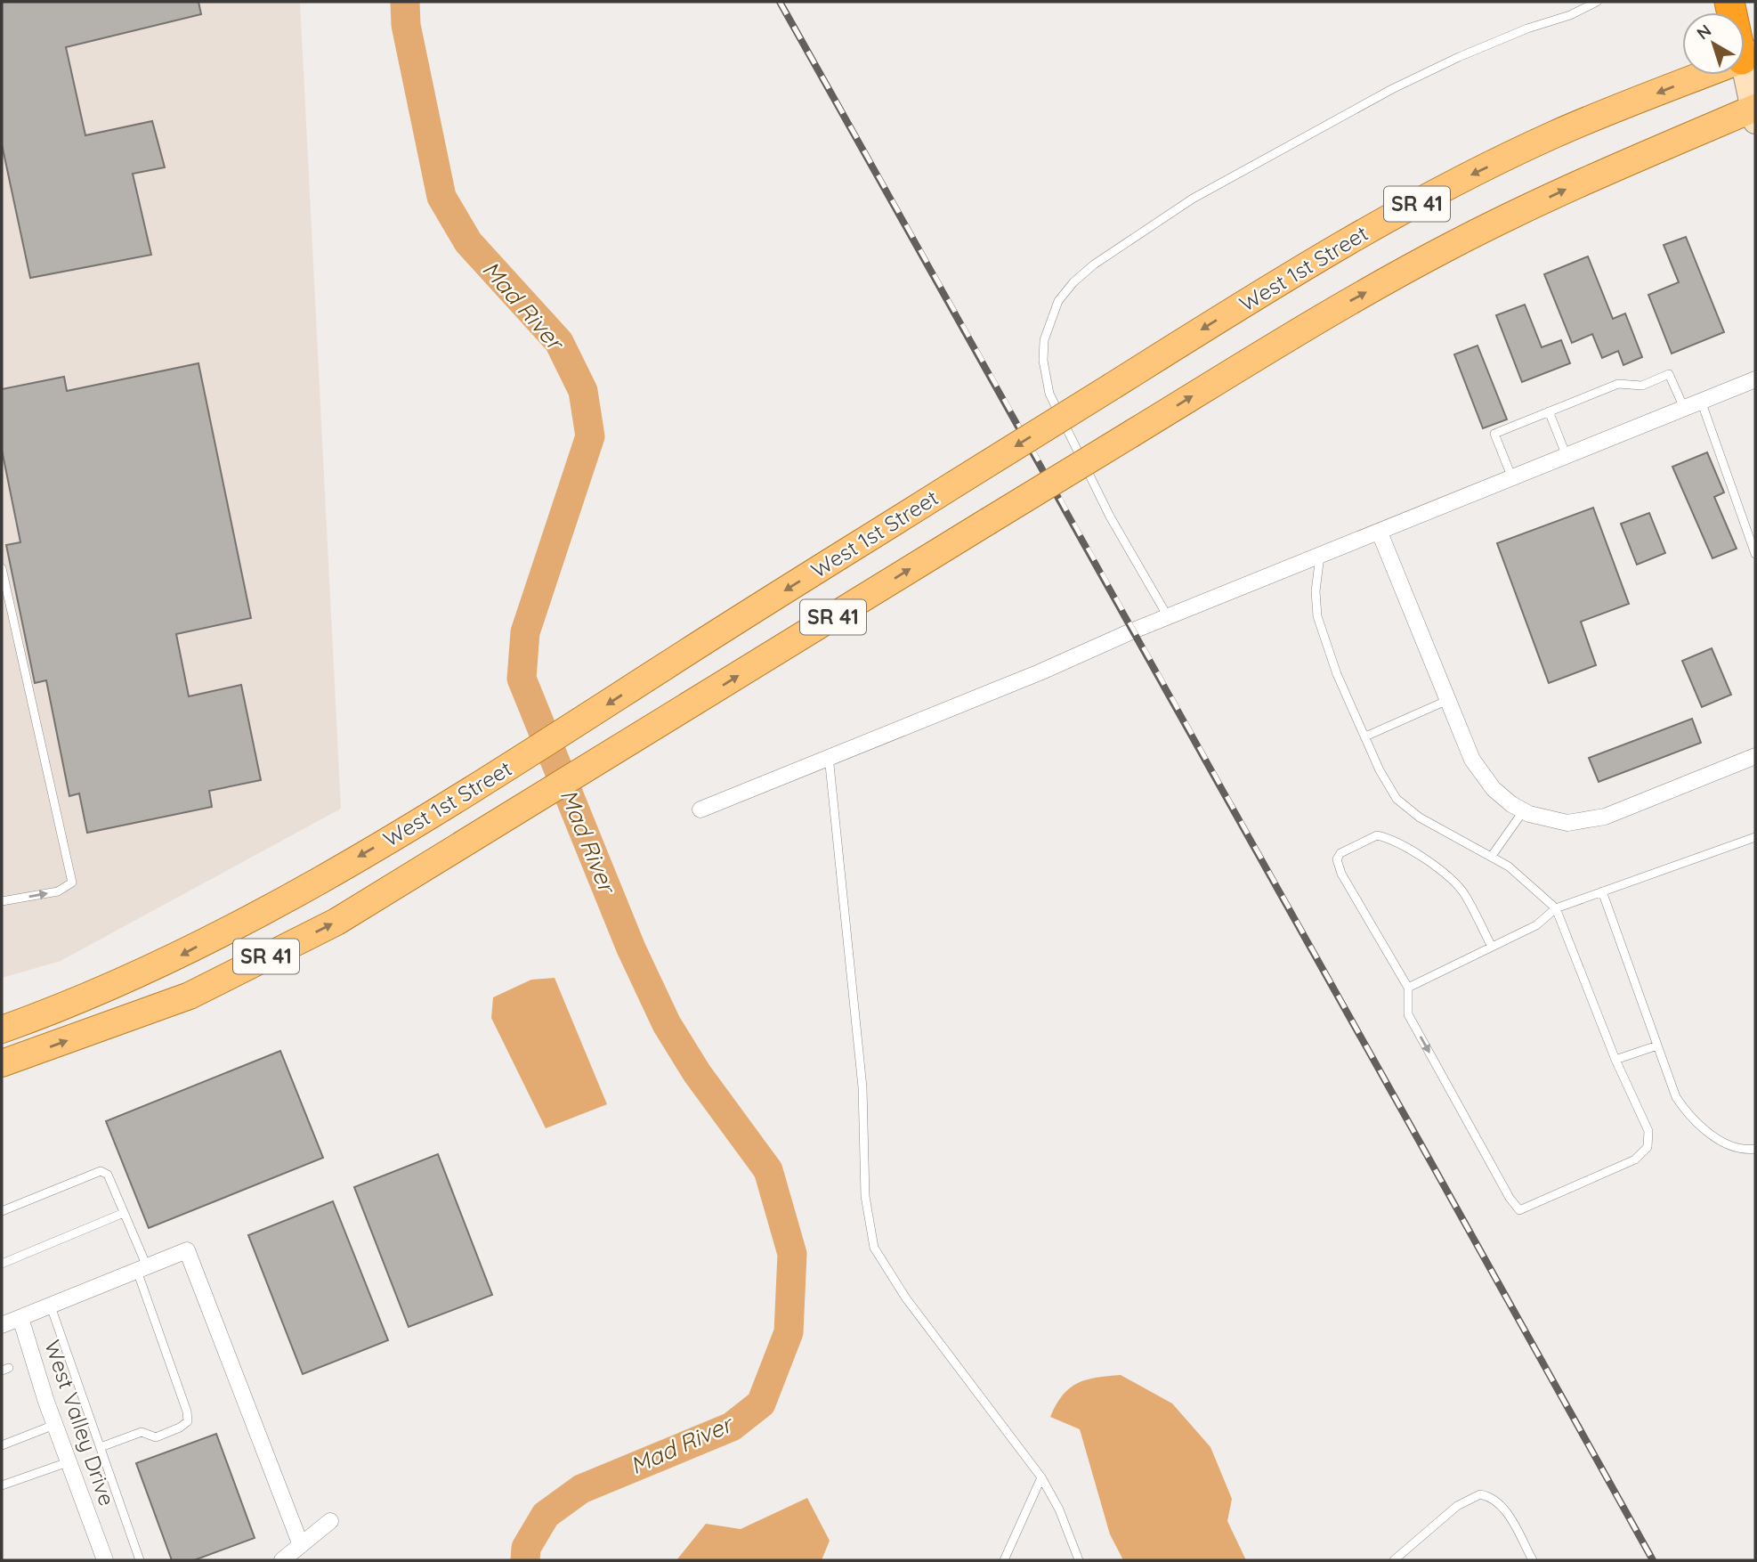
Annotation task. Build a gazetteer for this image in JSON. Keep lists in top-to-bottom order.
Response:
{
  "streets": {
    "main road": ["SR 41", "West 1st Street"],
    "street": ["West Valley Drive"]
  },
  "water": ["Mad River"],
  "north": "top left"
}
